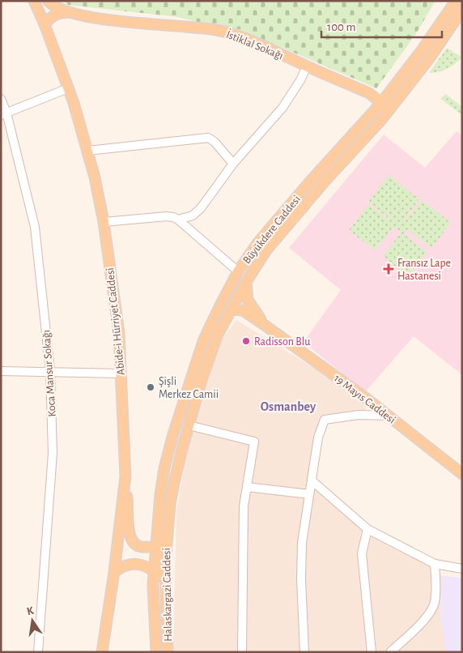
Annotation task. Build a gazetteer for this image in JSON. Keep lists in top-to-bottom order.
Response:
{
  "streets": {
    "main road": [
      "İstiklal Sokağı",
      "Büyükdere Caddesi",
      "Abide-i Hürriyet Caddesi",
      "19 Mayıs Caddesi",
      "Halaskargazi Caddesi"
    ],
    "street": ["Koca Mansur Sokağı"]
  },
  "crossings": [
    ["İstiklal Sokağı", "Büyükdere Caddesi"],
    ["Büyükdere Caddesi", "19 Mayıs Caddesi"],
    ["Büyükdere Caddesi", "Halaskargazi Caddesi"]
  ],
  "districts": ["Osmanbey"],
  "places": {
    "health": ["Fransız Lape Hastanesi"],
    "other": ["Radisson Blu", "Şişli Merkez Camii"]
  },
  "scale_bar": "100 m",
  "north": "top"
}
